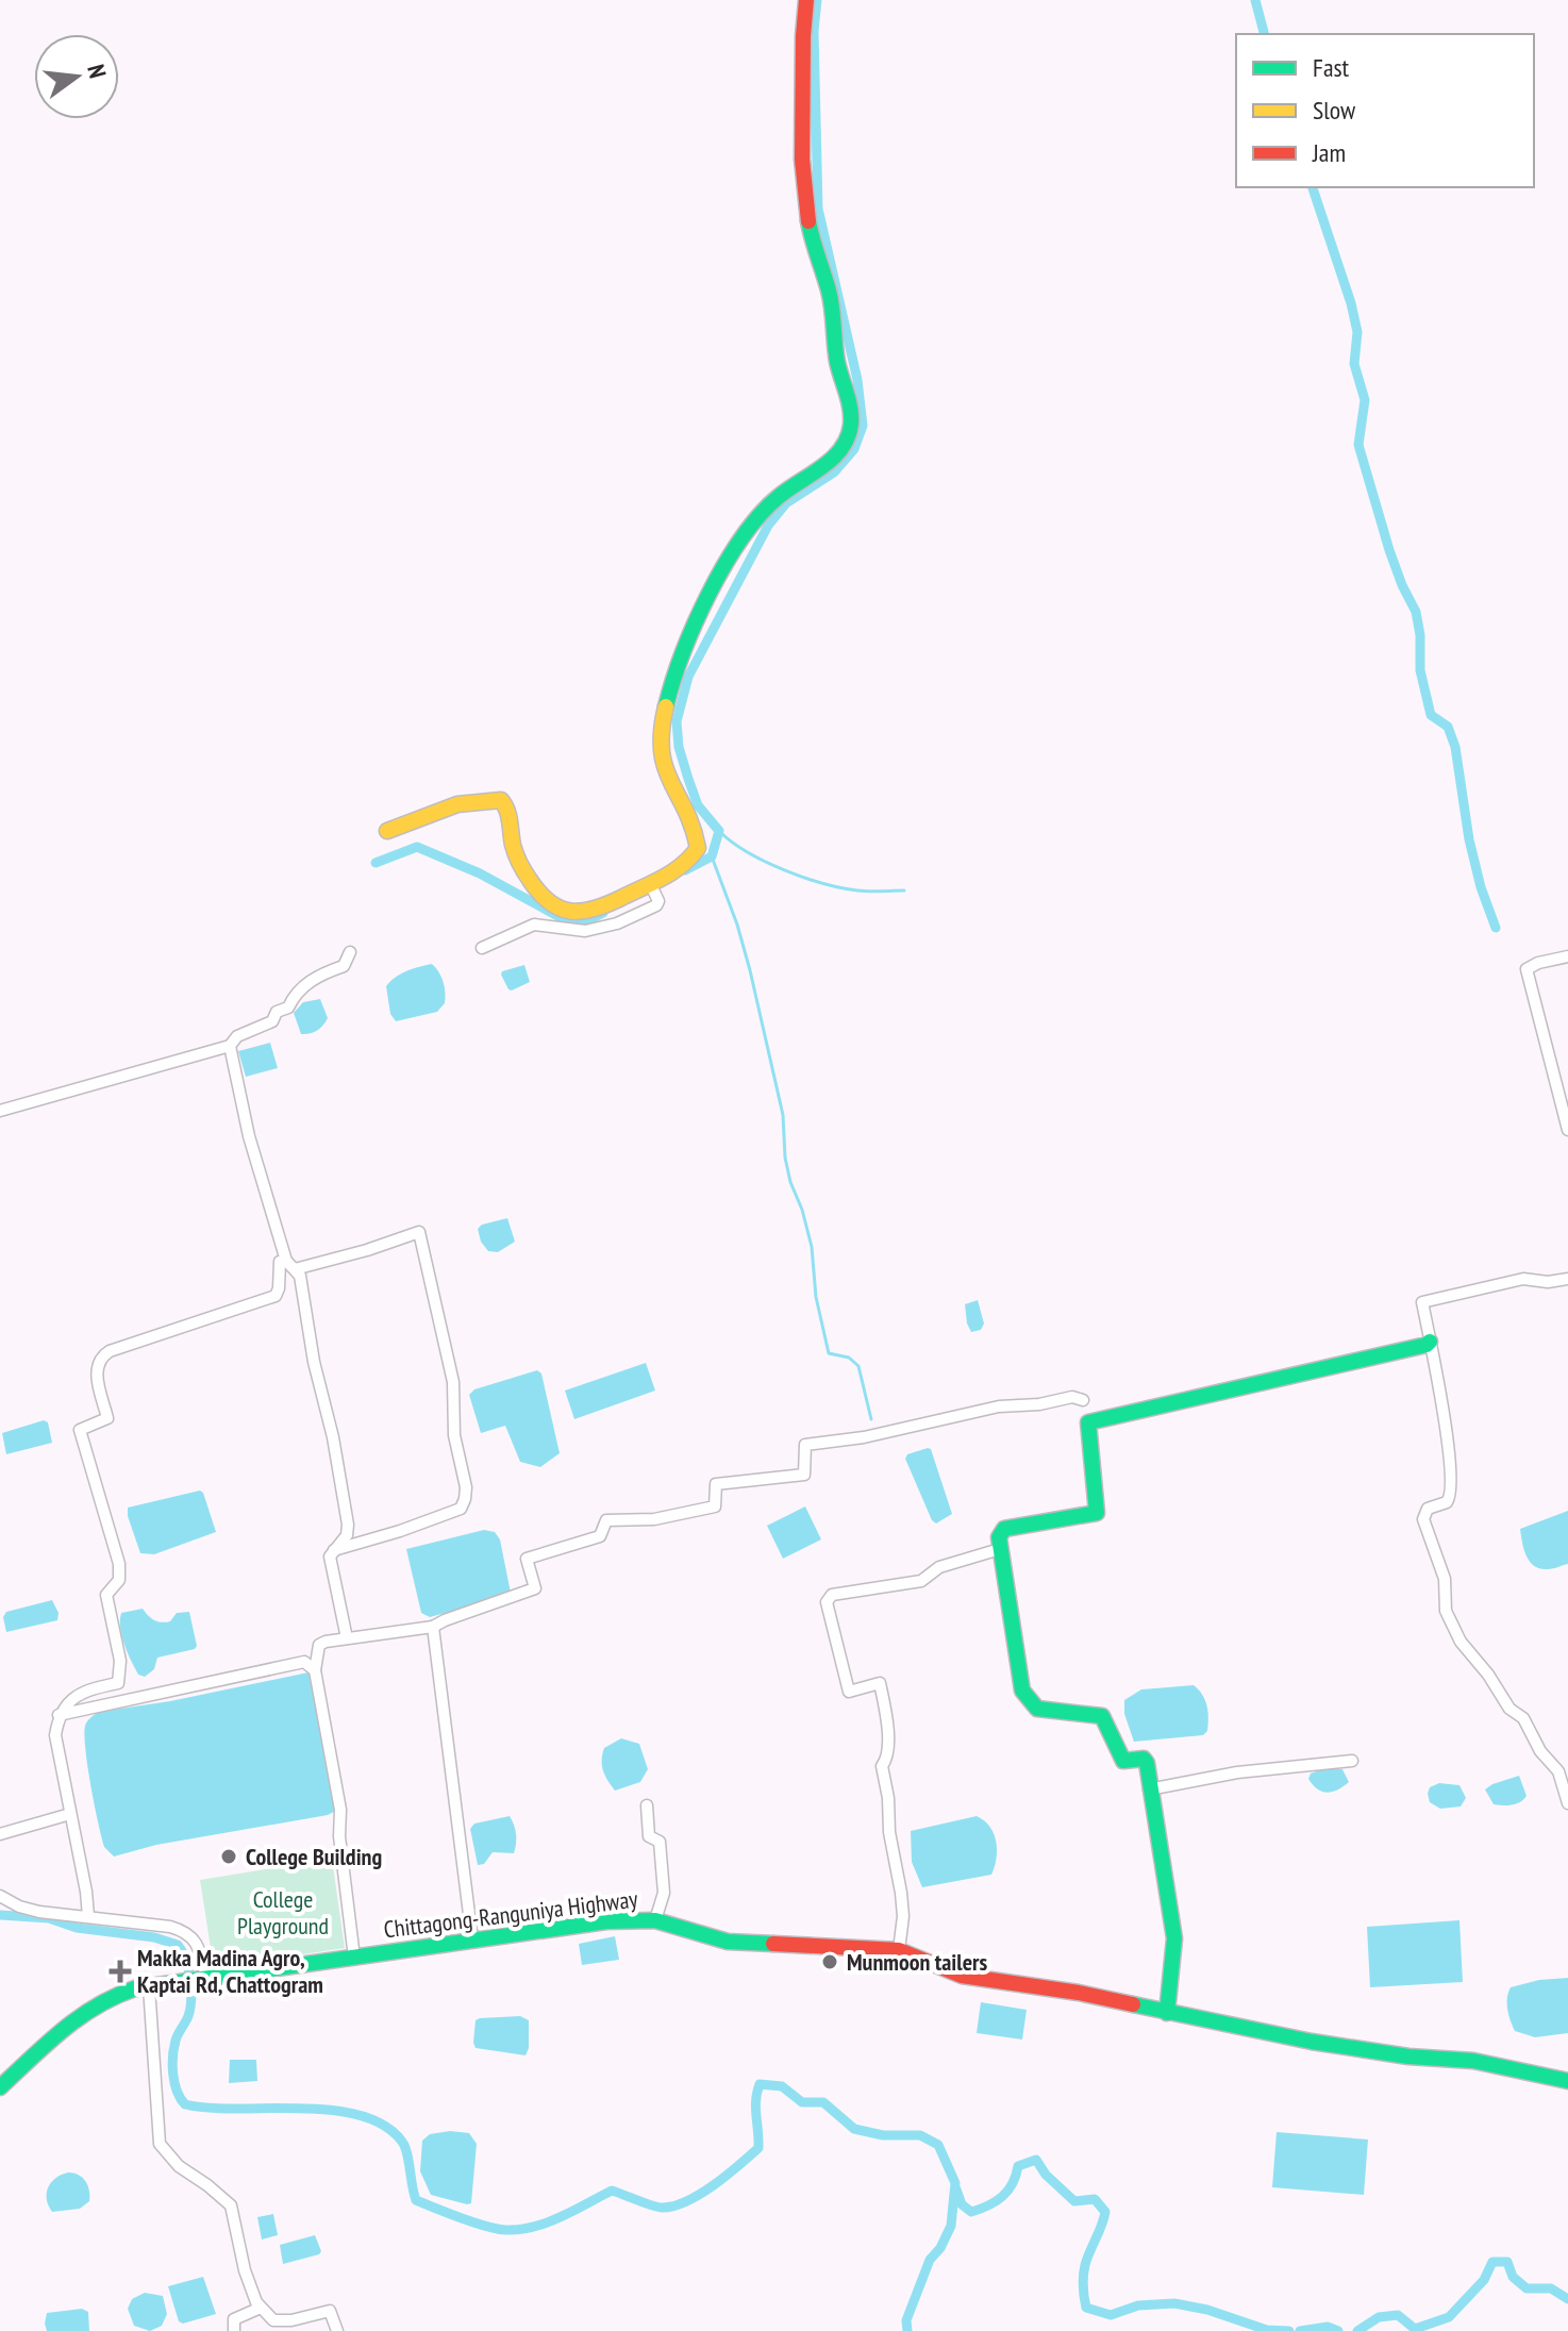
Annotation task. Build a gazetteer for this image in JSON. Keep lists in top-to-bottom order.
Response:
{
  "streets": {
    "street": ["Chittagong-Ranguniya Highway"]
  },
  "parks": ["College Playground"],
  "places": {
    "other": ["College Building", "Munmoon tailers"],
    "health": ["Makka Madina Agro, Kaptai Rd, Chattogram"]
  },
  "legend": ["Fast", "Slow", "Jam"],
  "north": "right"
}
